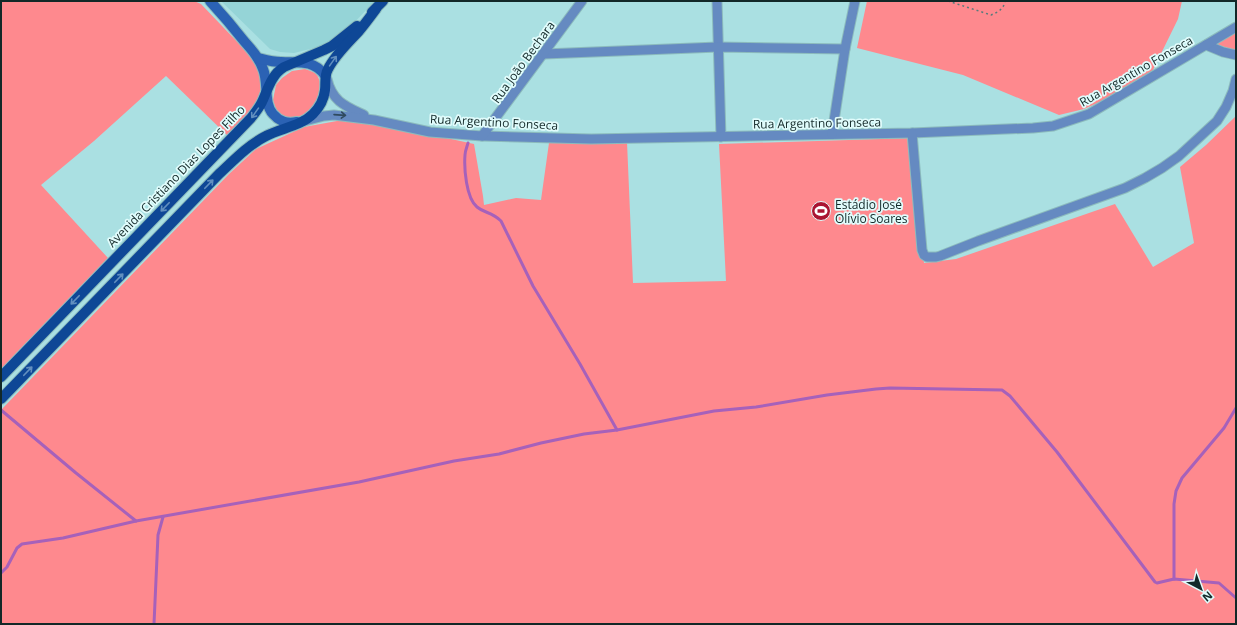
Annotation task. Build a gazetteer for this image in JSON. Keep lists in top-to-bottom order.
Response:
{
  "streets": {
    "main road": ["Avenida Cristiano Dias Lopes Filho"],
    "street": ["Rua João Bechara", "Rua Argentino Fonseca"]
  },
  "crossings": [
    ["Rua João Bechara", "Rua Argentino Fonseca"]
  ],
  "places": {
    "sports": ["Estádio José Olívio Soares"]
  },
  "north": "bottom right"
}
